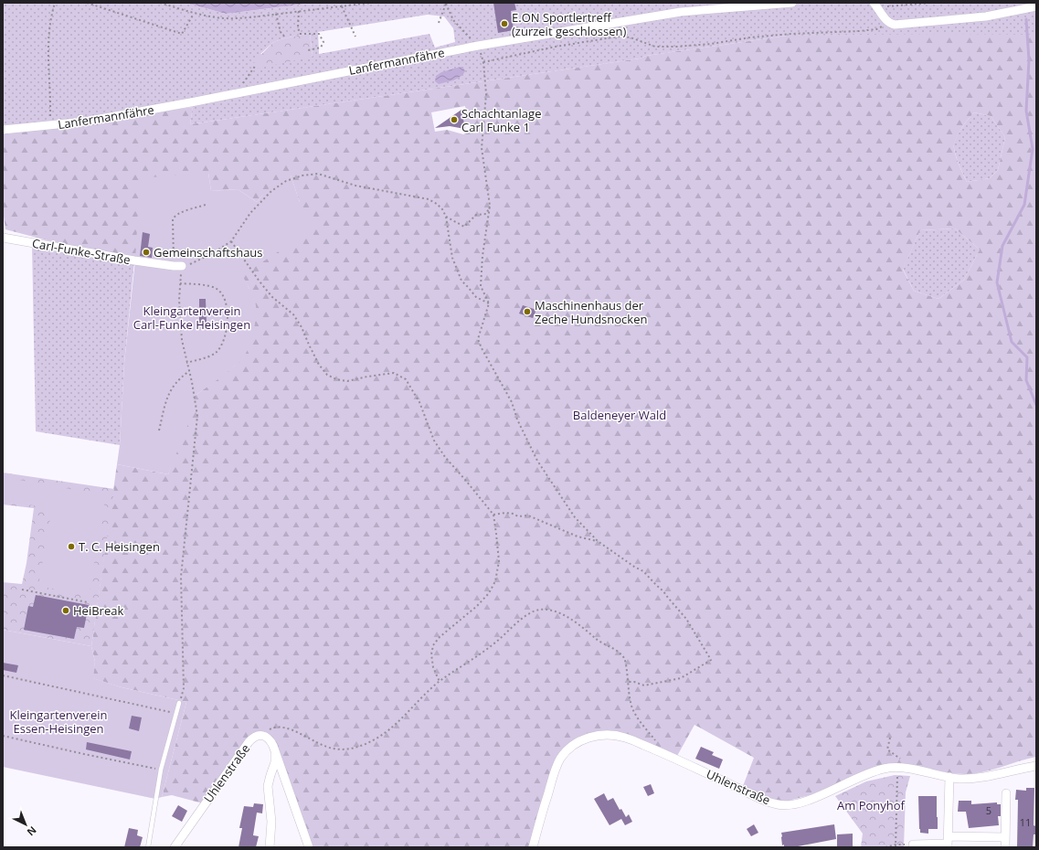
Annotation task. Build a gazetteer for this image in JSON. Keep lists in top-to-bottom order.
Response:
{
  "streets": {
    "street": ["Lanfermannfähre", "Carl-Funke-Straße", "Uhlenstraße"]
  },
  "parks": [
    "Kleingartenverein Carl-Funke Heisingen",
    "Baldeneyer Wald",
    "Kleingartenverein Essen-Heisingen",
    "Am Ponyhof"
  ],
  "places": [
    "E.ON Sportlertreff (zurzeit geschlossen)",
    "Schachtanlage Carl Funke 1",
    "Gemeinschaftshaus",
    "Maschinenhaus der Zeche Hundsnocken",
    "T. C. Heisingen",
    "HeiBreak"
  ],
  "house_numbers": ["5", "11"],
  "north": "bottom right"
}
